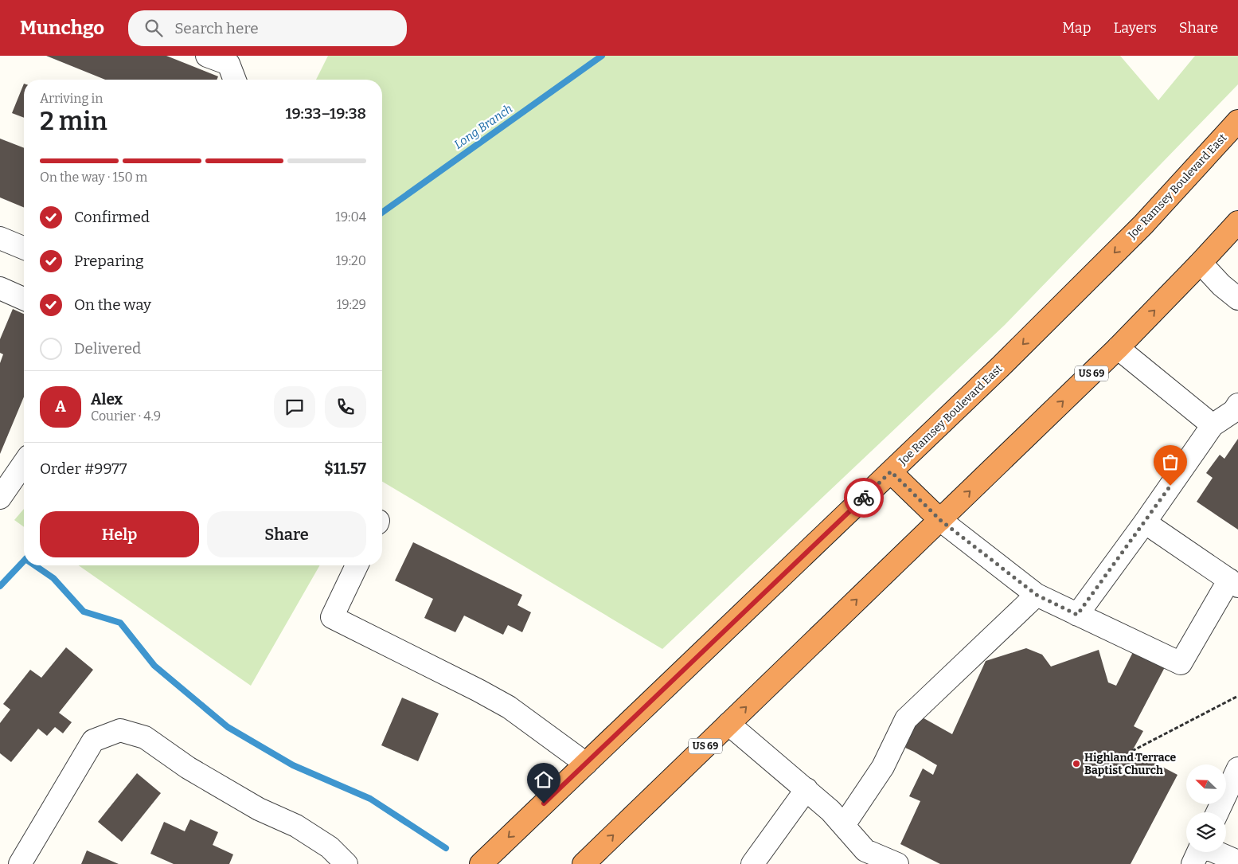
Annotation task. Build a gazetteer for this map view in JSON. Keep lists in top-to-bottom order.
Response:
{
  "streets": {
    "highway": ["Joe Ramsey Boulevard East", "US 69"]
  },
  "water": ["Long Branch"],
  "places": ["Highland Terrace Baptist Church"],
  "north": "top left",
  "page": {
    "header": "Munchgo",
    "search": "Search here",
    "nav": ["Map", "Layers", "Share"],
    "heading": ["2 min", "Arriving in", "19:33–19:38"],
    "panel": [
      "Alex",
      "Courier · 4.9",
      "Order #9977",
      "$11.57"
    ],
    "bar": "On the way · 150 m",
    "list": [
      ["Confirmed", "19:04"],
      ["Preparing", "19:20"],
      ["On the way", "19:29"],
      "Delivered"
    ],
    "round": "A",
    "buttons": ["Help", "Share"]
  }
}
